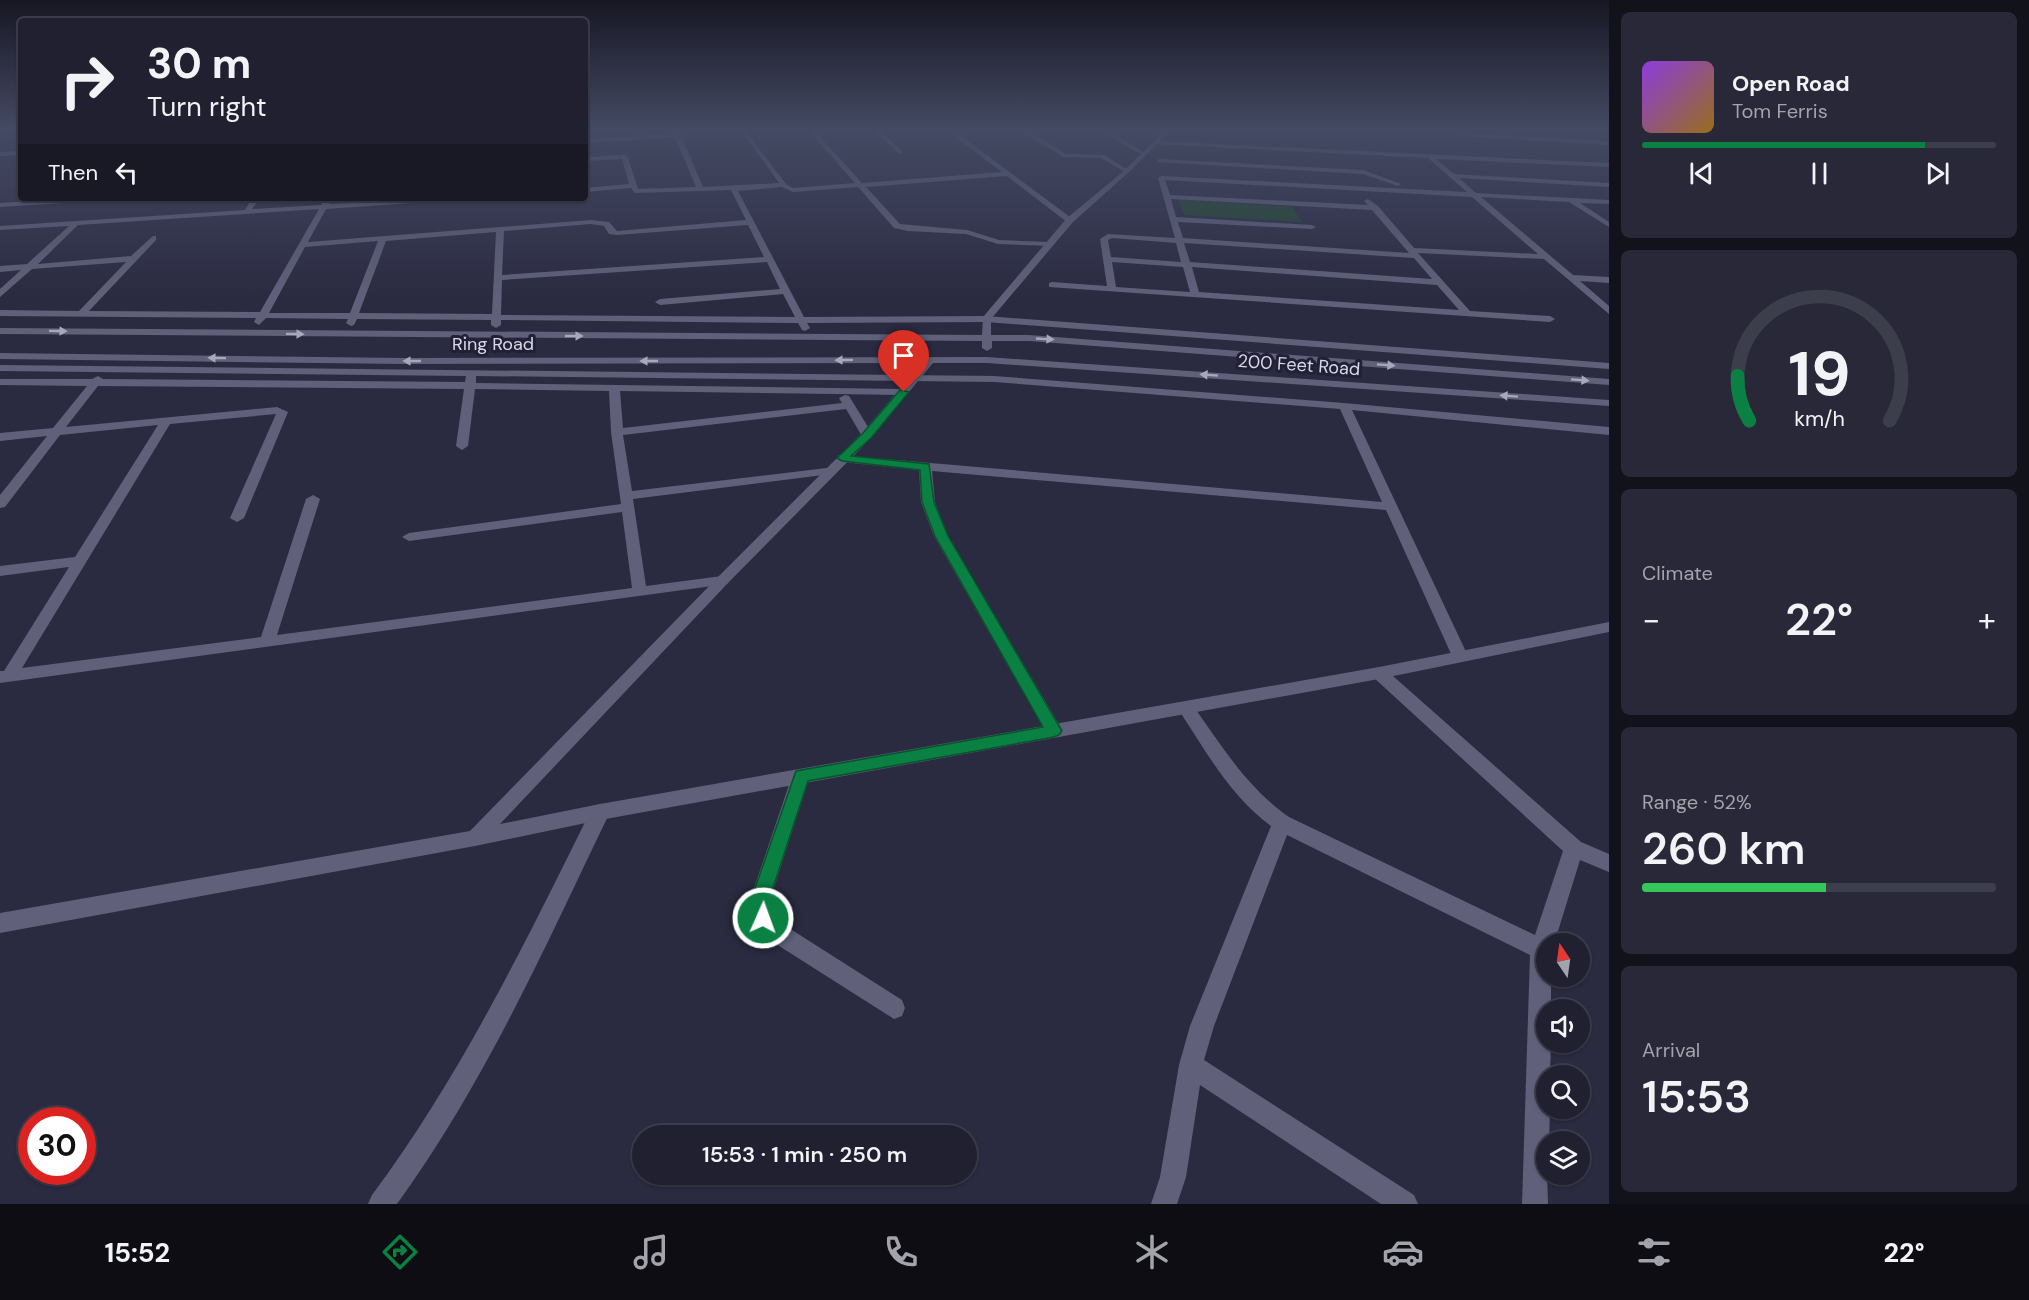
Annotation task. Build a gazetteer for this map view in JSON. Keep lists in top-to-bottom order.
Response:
{
  "streets": {
    "street": ["Ring Road", "200 Feet Road"]
  },
  "crossings": [
    ["Ring Road", "200 Feet Road"]
  ],
  "north": "top",
  "page": {
    "turn": ["30 m", "Turn right"],
    "song": ["Open Road", "Tom Ferris"],
    "then": "Then",
    "tile": [
      "Climate",
      ["Range · 52%", "260 km"],
      ["Arrival", "15:53"]
    ],
    "heat": ["−", "22°", "+"],
    "limit": "30",
    "trip": "15:53 · 1 min · 250 m",
    "tabs": ["15:52", "22°"],
    "gauge": ["19", "km/h"]
  }
}
